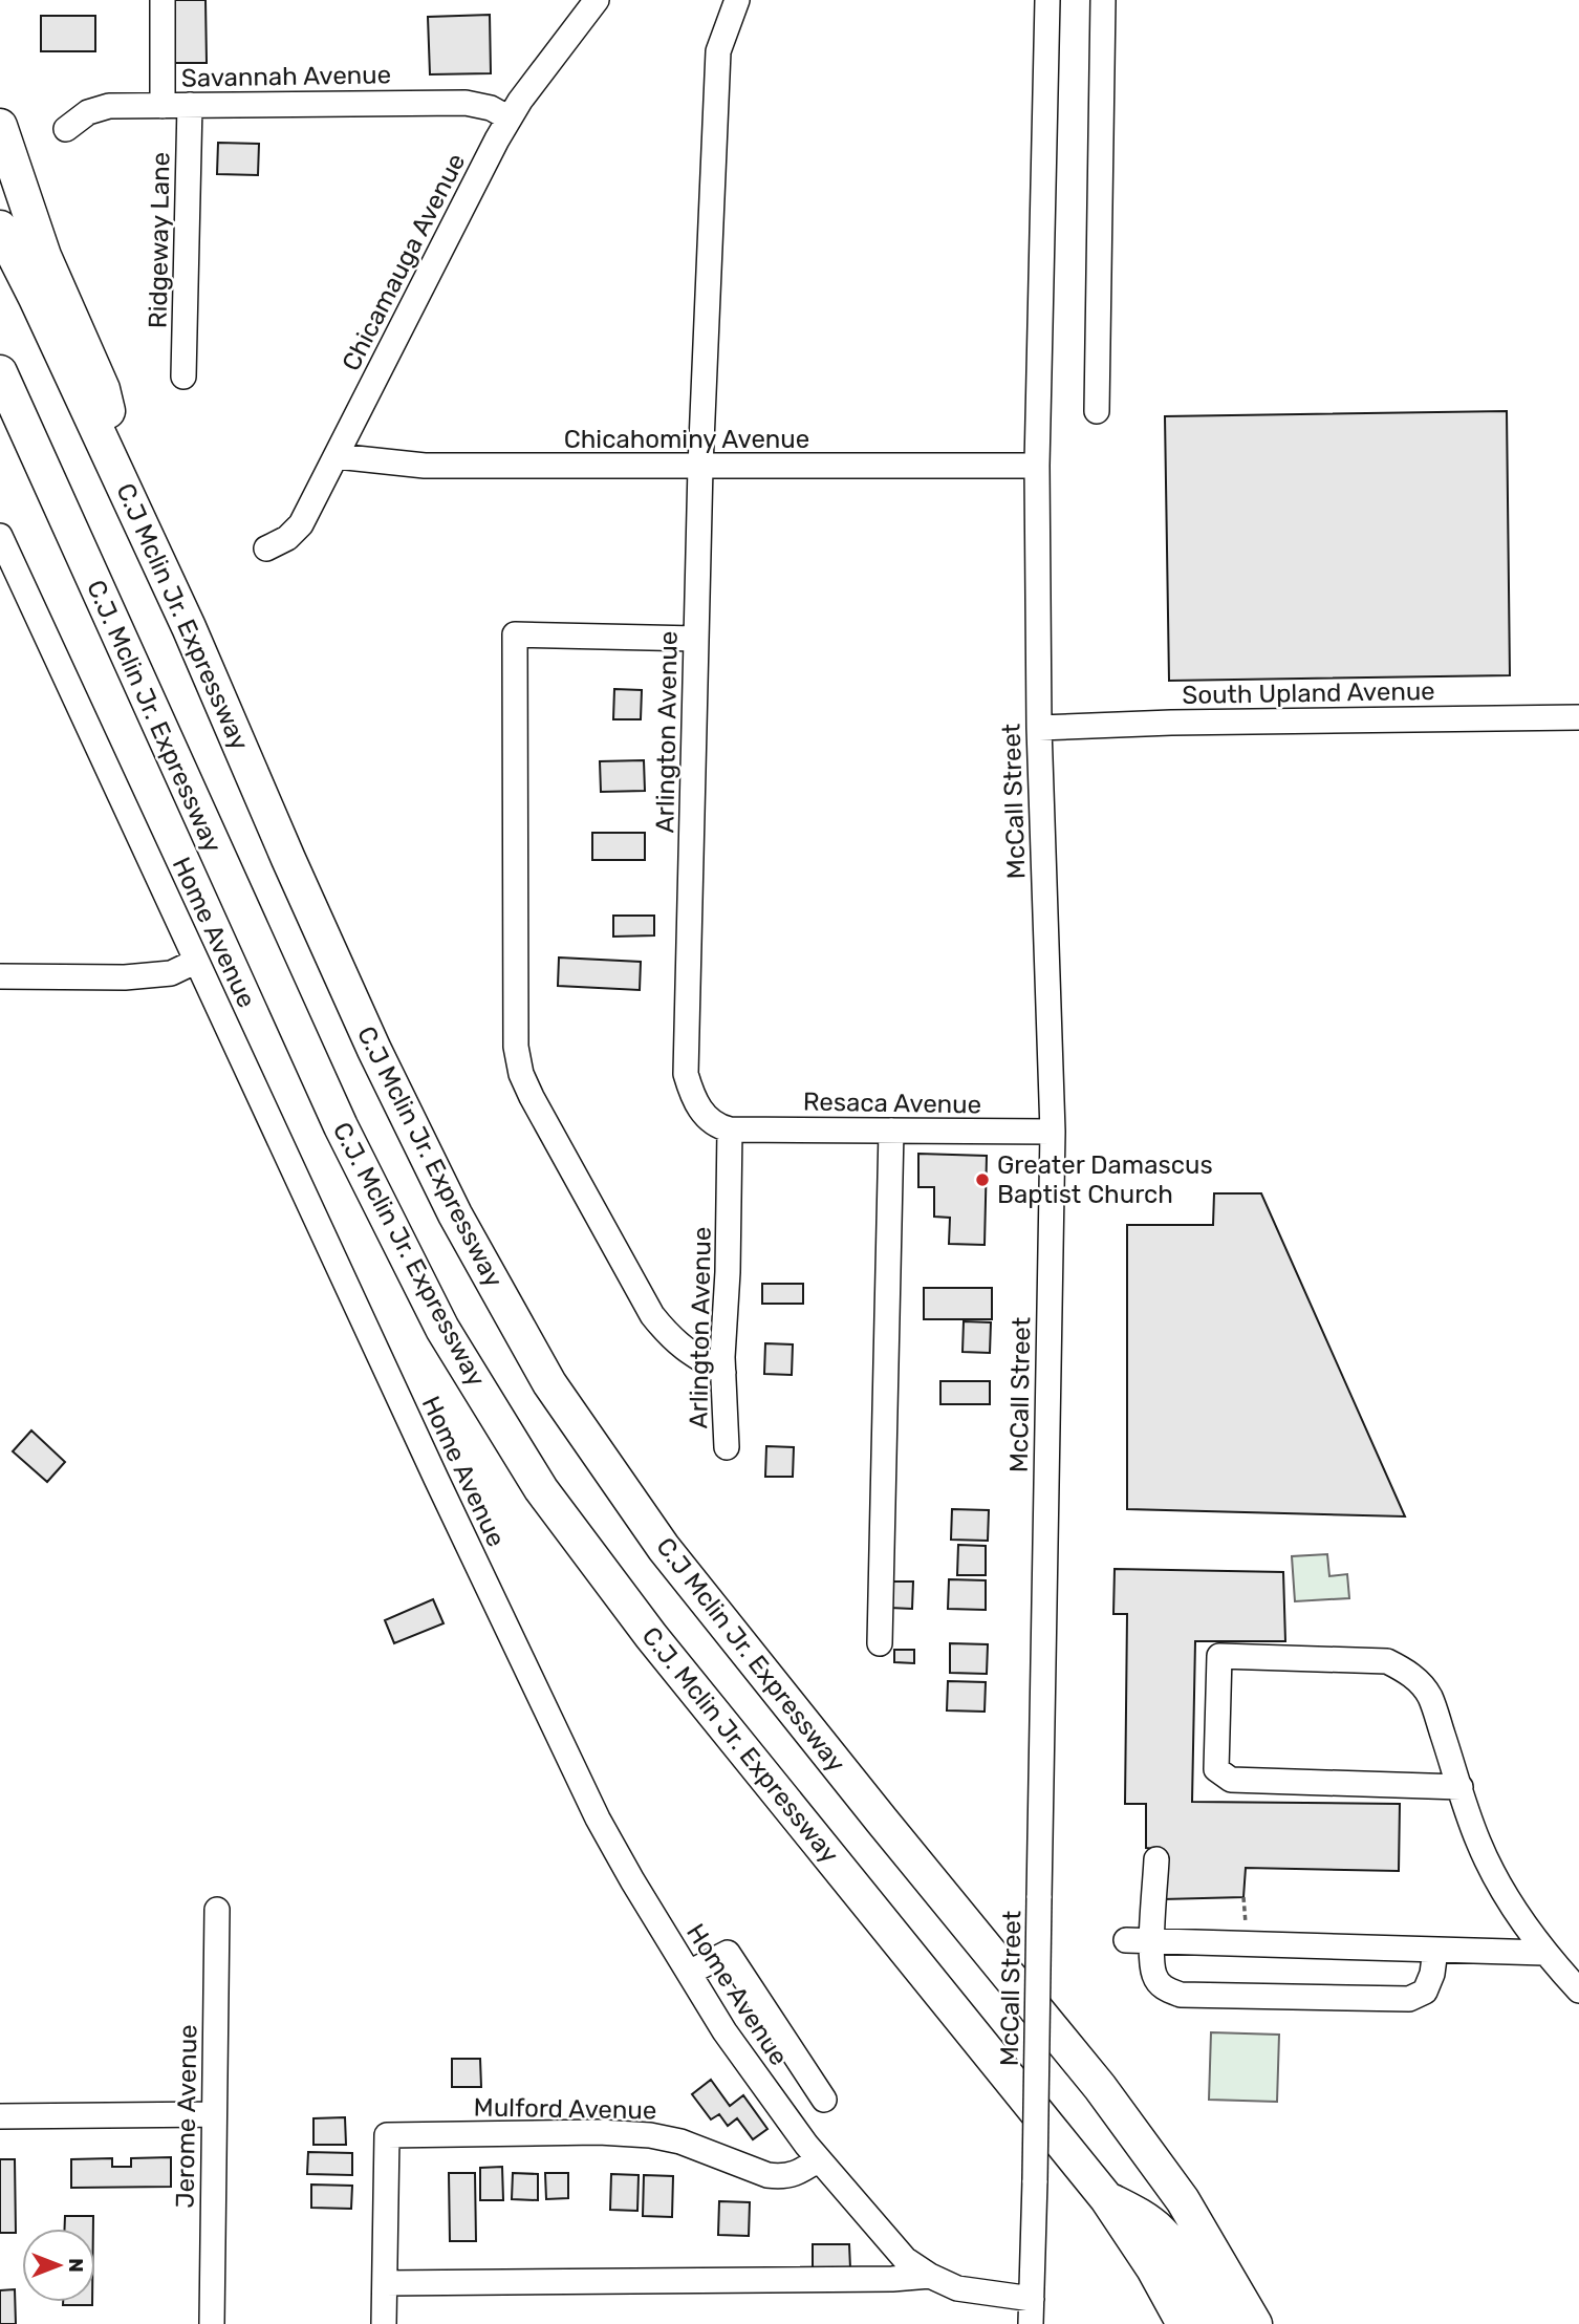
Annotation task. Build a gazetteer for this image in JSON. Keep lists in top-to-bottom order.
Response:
{
  "streets": {
    "highway": ["C.J Mclin Jr. Expressway", "C.J. Mclin Jr. Expressway"],
    "street": [
      "Savannah Avenue",
      "Ridgeway Lane",
      "Chicamauga Avenue",
      "Chicahominy Avenue",
      "South Upland Avenue",
      "Arlington Avenue",
      "McCall Street",
      "Home Avenue",
      "Resaca Avenue",
      "Mulford Avenue",
      "Jerome Avenue"
    ]
  },
  "crossings": [
    ["Savannah Avenue", "Ridgeway Lane"],
    ["Savannah Avenue", "Chicamauga Avenue"],
    ["Chicamauga Avenue", "Chicahominy Avenue"],
    ["Chicahominy Avenue", "Arlington Avenue"],
    ["Chicahominy Avenue", "McCall Street"],
    ["South Upland Avenue", "McCall Street"],
    ["Arlington Avenue", "Resaca Avenue"],
    ["McCall Street", "Home Avenue"],
    ["McCall Street", "Resaca Avenue"],
    ["Home Avenue", "Mulford Avenue"]
  ],
  "places": ["Greater Damascus Baptist Church"],
  "north": "right"
}
